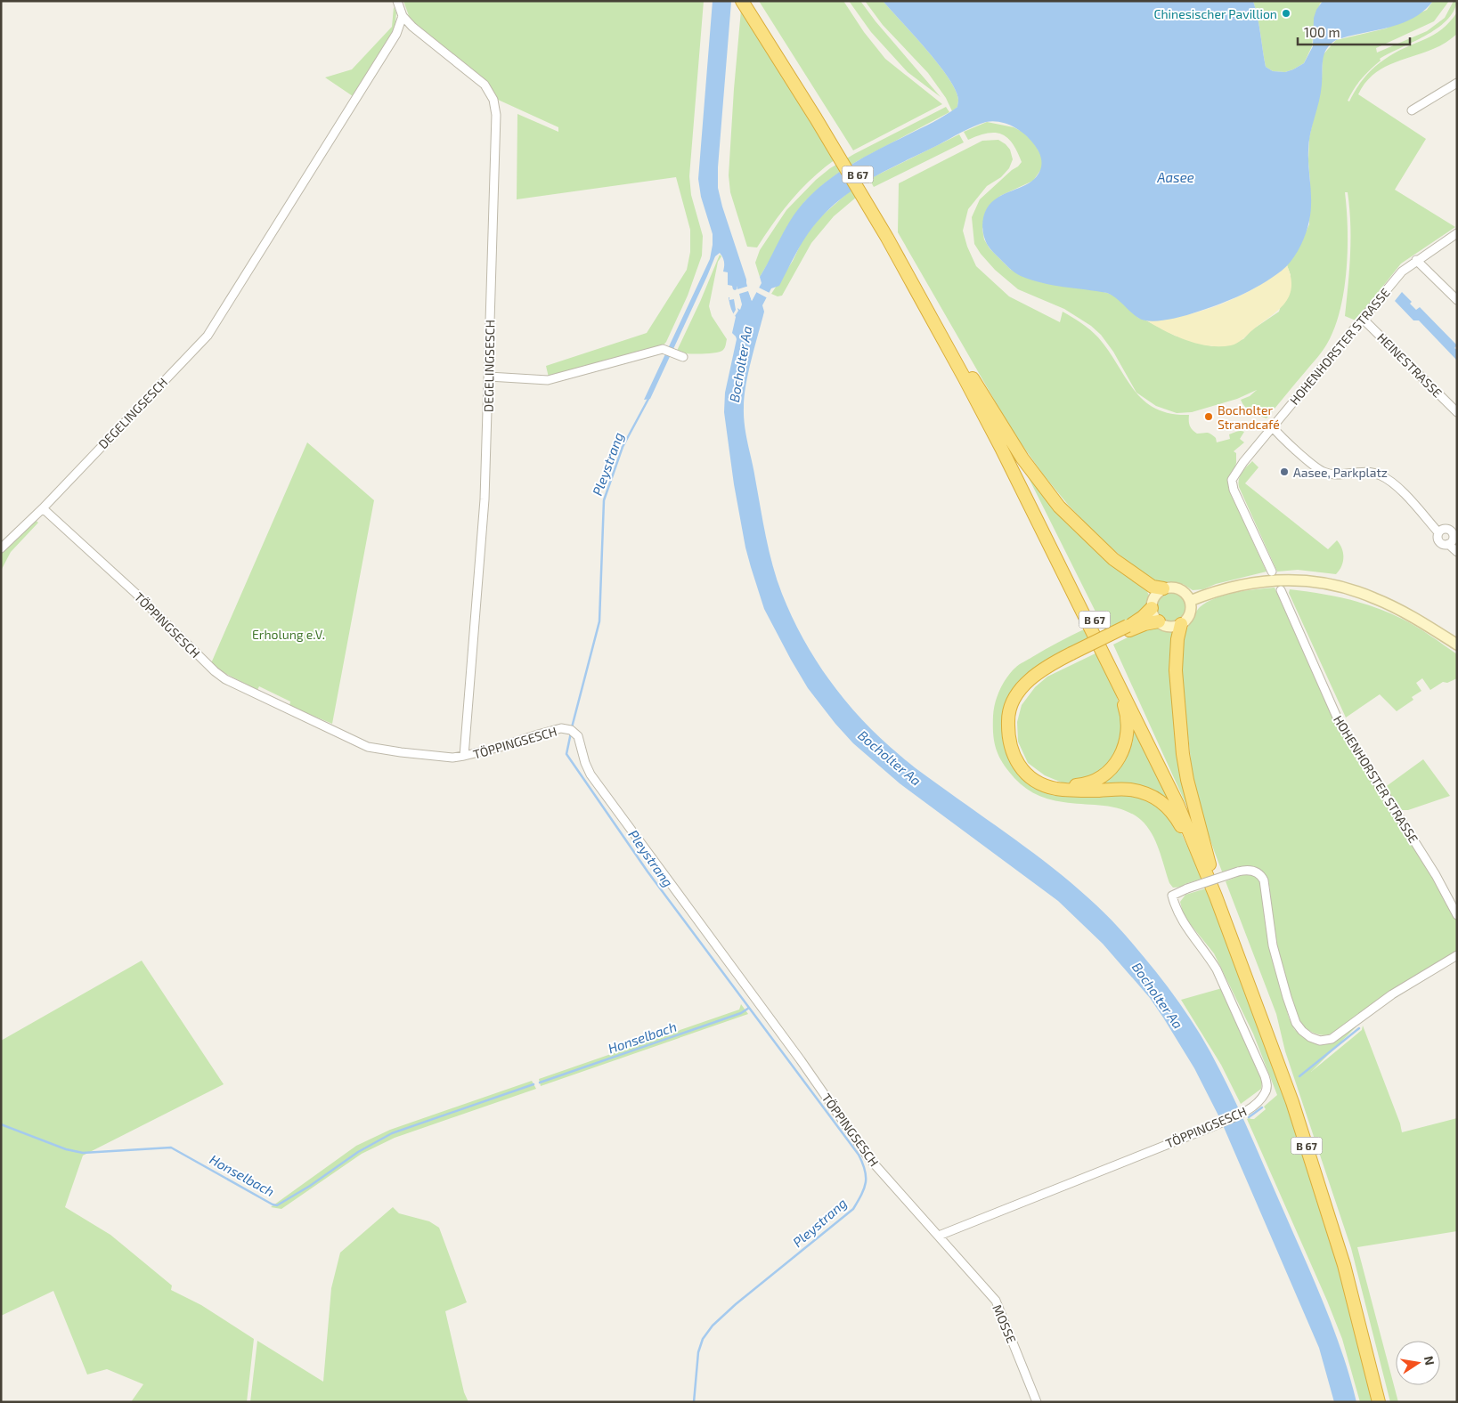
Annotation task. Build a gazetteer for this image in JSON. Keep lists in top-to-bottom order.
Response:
{
  "streets": {
    "highway": ["B 67"],
    "street": [
      "HOHENHORSTER STRASSE",
      "HEINESTRASSE",
      "DEGELINGSESCH",
      "TÖPPINGSESCH",
      "MOSSE"
    ]
  },
  "crossings": [
    ["HOHENHORSTER STRASSE", "HEINESTRASSE"],
    ["DEGELINGSESCH", "TÖPPINGSESCH"],
    ["TÖPPINGSESCH", "MOSSE"]
  ],
  "water": [
    "Aasee",
    "Bocholter Aa",
    "Pleystrang",
    "Honselbach"
  ],
  "parks": ["Erholung e.V."],
  "places": ["Chinesischer Pavillion", "Bocholter Strandcafé", "Aasee, Parkplatz"],
  "scale_bar": "100 m",
  "north": "right"
}
